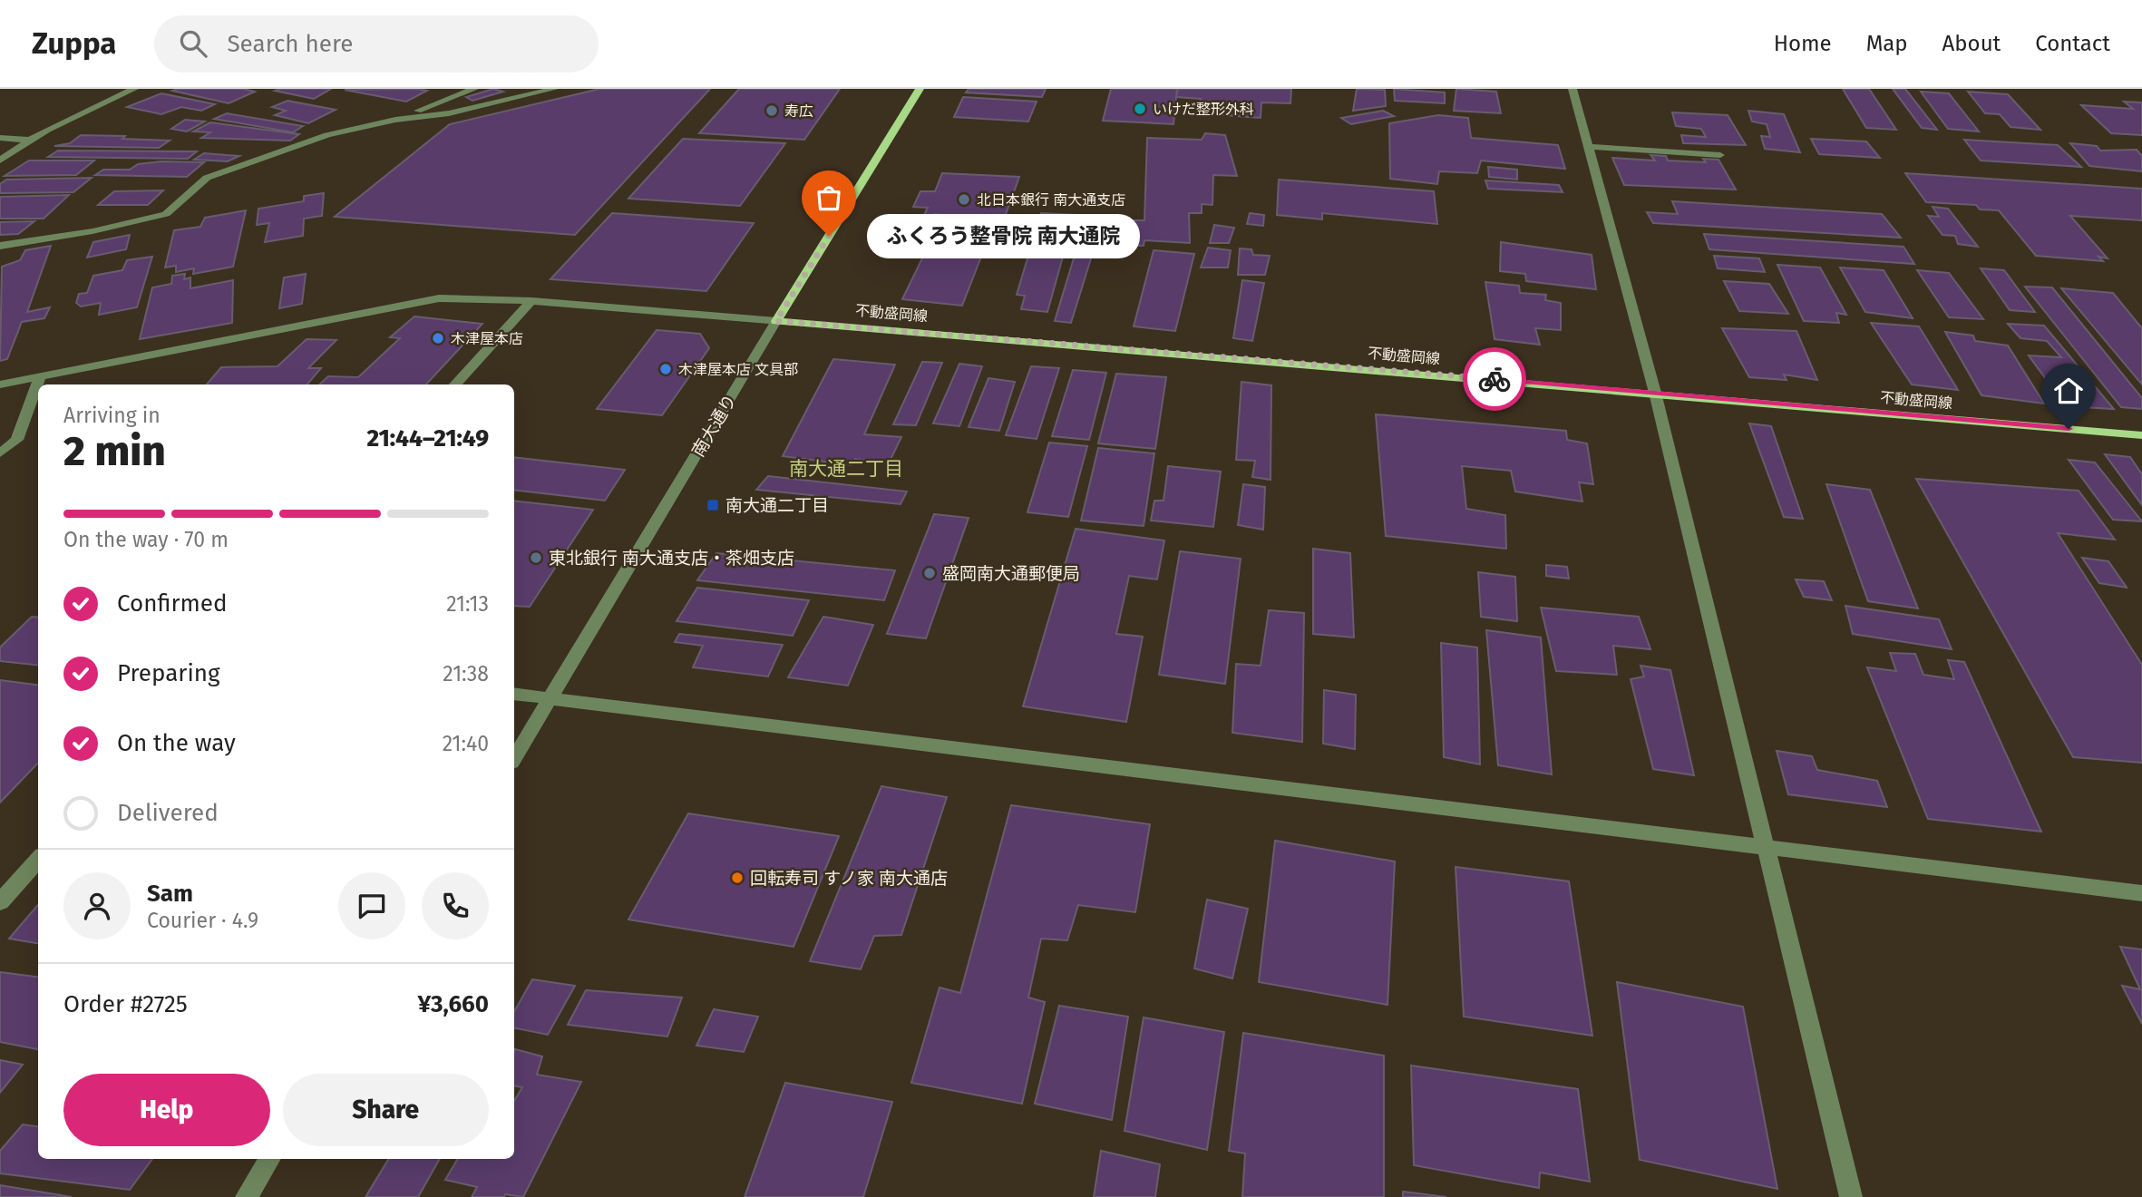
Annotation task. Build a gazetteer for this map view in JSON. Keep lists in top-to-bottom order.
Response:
{
  "streets": {
    "main road": ["不動盛岡線", "南大通り"]
  },
  "crossings": [
    ["不動盛岡線", "南大通り"]
  ],
  "districts": ["南大通二丁目"],
  "places": {
    "other": [
      "いけだ整形外科",
      "寿広",
      "北日本銀行 南大通支店",
      "ふくろう整骨院 南大通院",
      "木津屋本店",
      "木津屋本店 文具部",
      "東北銀行 南大通支店・茶畑支店",
      "盛岡南大通郵便局",
      "回転寿司 すノ家 南大通店"
    ],
    "transit": ["南大通二丁目"]
  },
  "page": {
    "header": "Zuppa",
    "search": "Search here",
    "nav": [
      "Home",
      "Map",
      "About",
      "Contact"
    ],
    "bubble": "ふくろう整骨院 南大通院",
    "heading": ["2 min", "Arriving in", "21:44–21:49"],
    "panel": [
      "Sam",
      "Courier · 4.9",
      "Order #2725",
      "¥3,660"
    ],
    "bar": "On the way · 70 m",
    "list": [
      ["Confirmed", "21:13"],
      ["Preparing", "21:38"],
      ["On the way", "21:40"],
      "Delivered"
    ],
    "buttons": ["Help", "Share"]
  }
}
